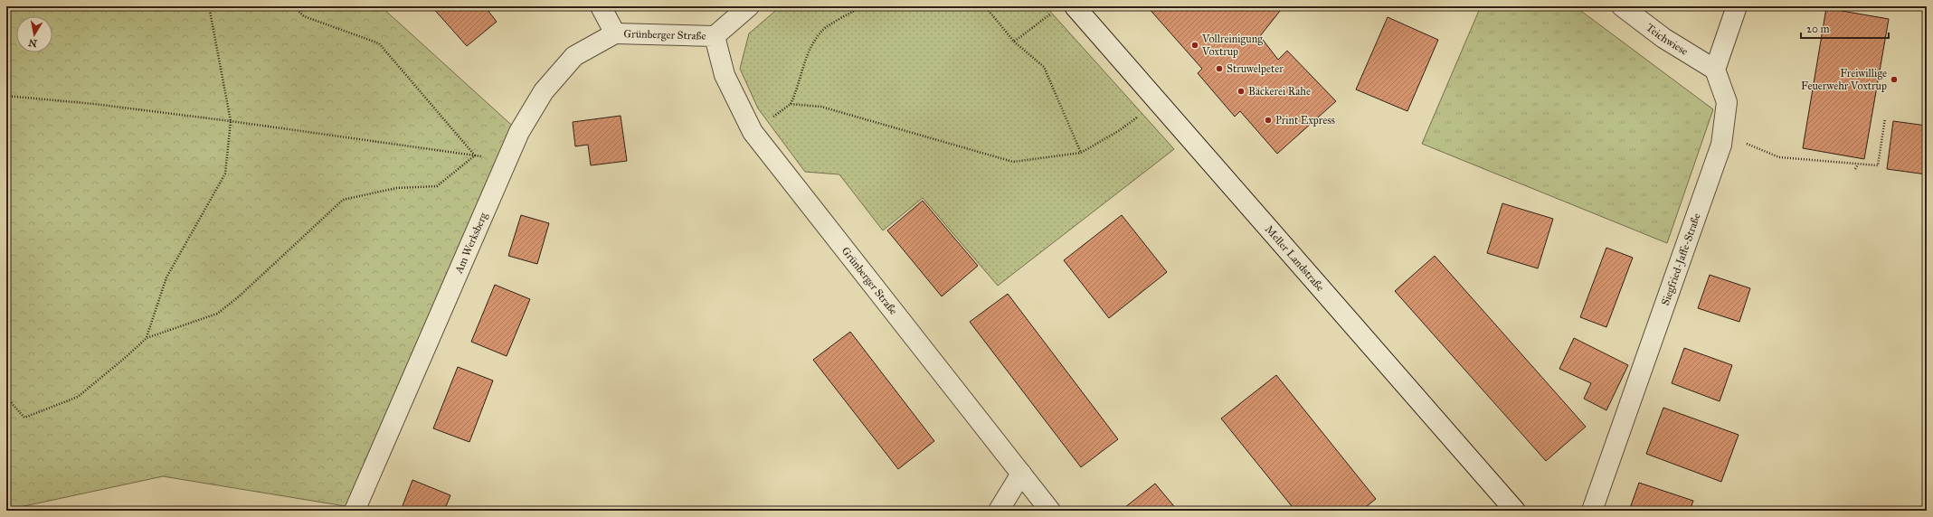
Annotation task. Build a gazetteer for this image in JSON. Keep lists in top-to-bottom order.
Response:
{
  "streets": {
    "street": [
      "Grünberger Straße",
      "Teichwiese",
      "Am Werksberg",
      "Meller Landstraße",
      "Siegfried-Jaffe-Straße"
    ]
  },
  "crossings": [
    ["Grünberger Straße", "Am Werksberg"],
    ["Teichwiese", "Siegfried-Jaffe-Straße"]
  ],
  "places": [
    "Vollreinigung Voxtrup",
    "Struwelpeter",
    "Freiwillige Feuerwehr Voxtrup",
    "Bäckerei Rahe",
    "Print Express"
  ],
  "scale_bar": "20 m",
  "north": "bottom"
}
